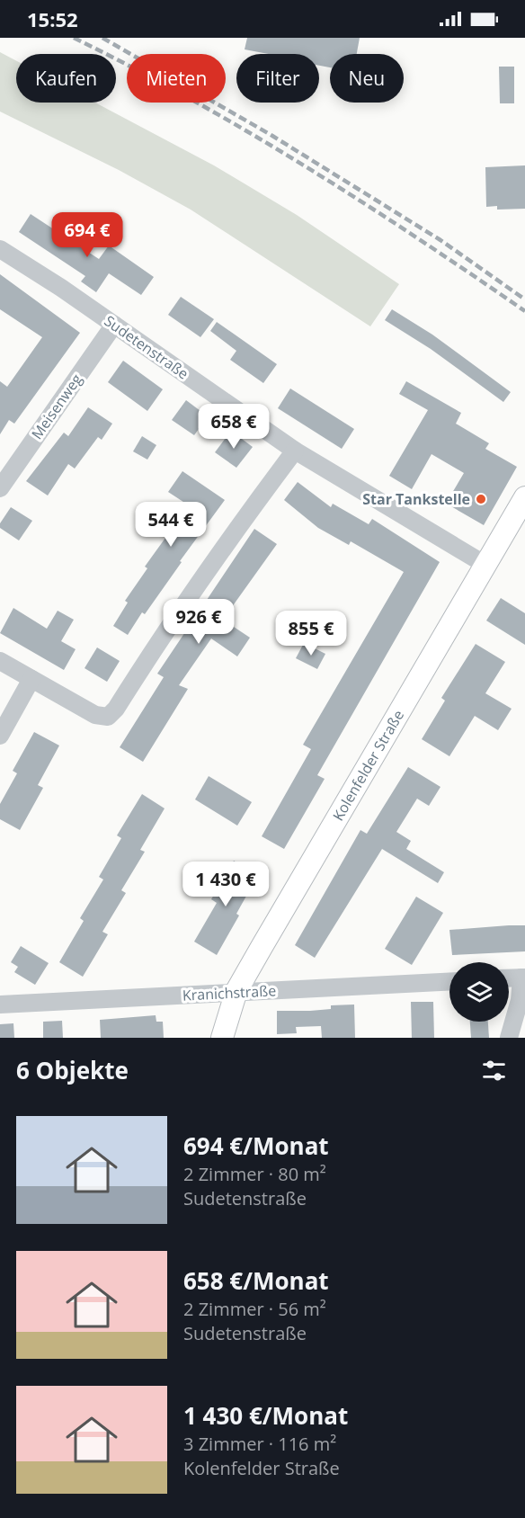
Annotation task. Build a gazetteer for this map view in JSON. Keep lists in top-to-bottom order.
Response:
{
  "streets": {
    "main road": ["Kolenfelder Straße"],
    "street": ["Sudetenstraße", "Meisenweg", "Kranichstraße"]
  },
  "crossings": [
    ["Sudetenstraße", "Meisenweg"],
    ["Sudetenstraße", "Kolenfelder Straße"],
    ["Kolenfelder Straße", "Kranichstraße"]
  ],
  "places": ["Star Tankstelle"],
  "page": {
    "status": "15:52",
    "chip": [
      "Kaufen",
      "Mieten",
      "Filter",
      "Neu"
    ],
    "price": [
      "694 €",
      "658 €",
      "544 €",
      "926 €",
      "855 €",
      "1 430 €"
    ],
    "heading": "6 Objekte",
    "list": [
      {
        "name": "694 €/Monat",
        "note": "2 Zimmer · 80 m² · Sudetenstraße"
      },
      {
        "name": "658 €/Monat",
        "note": "2 Zimmer · 56 m² · Sudetenstraße"
      },
      {
        "name": "1 430 €/Monat",
        "note": "3 Zimmer · 116 m² · Kolenfelder Straße"
      }
    ]
  }
}
